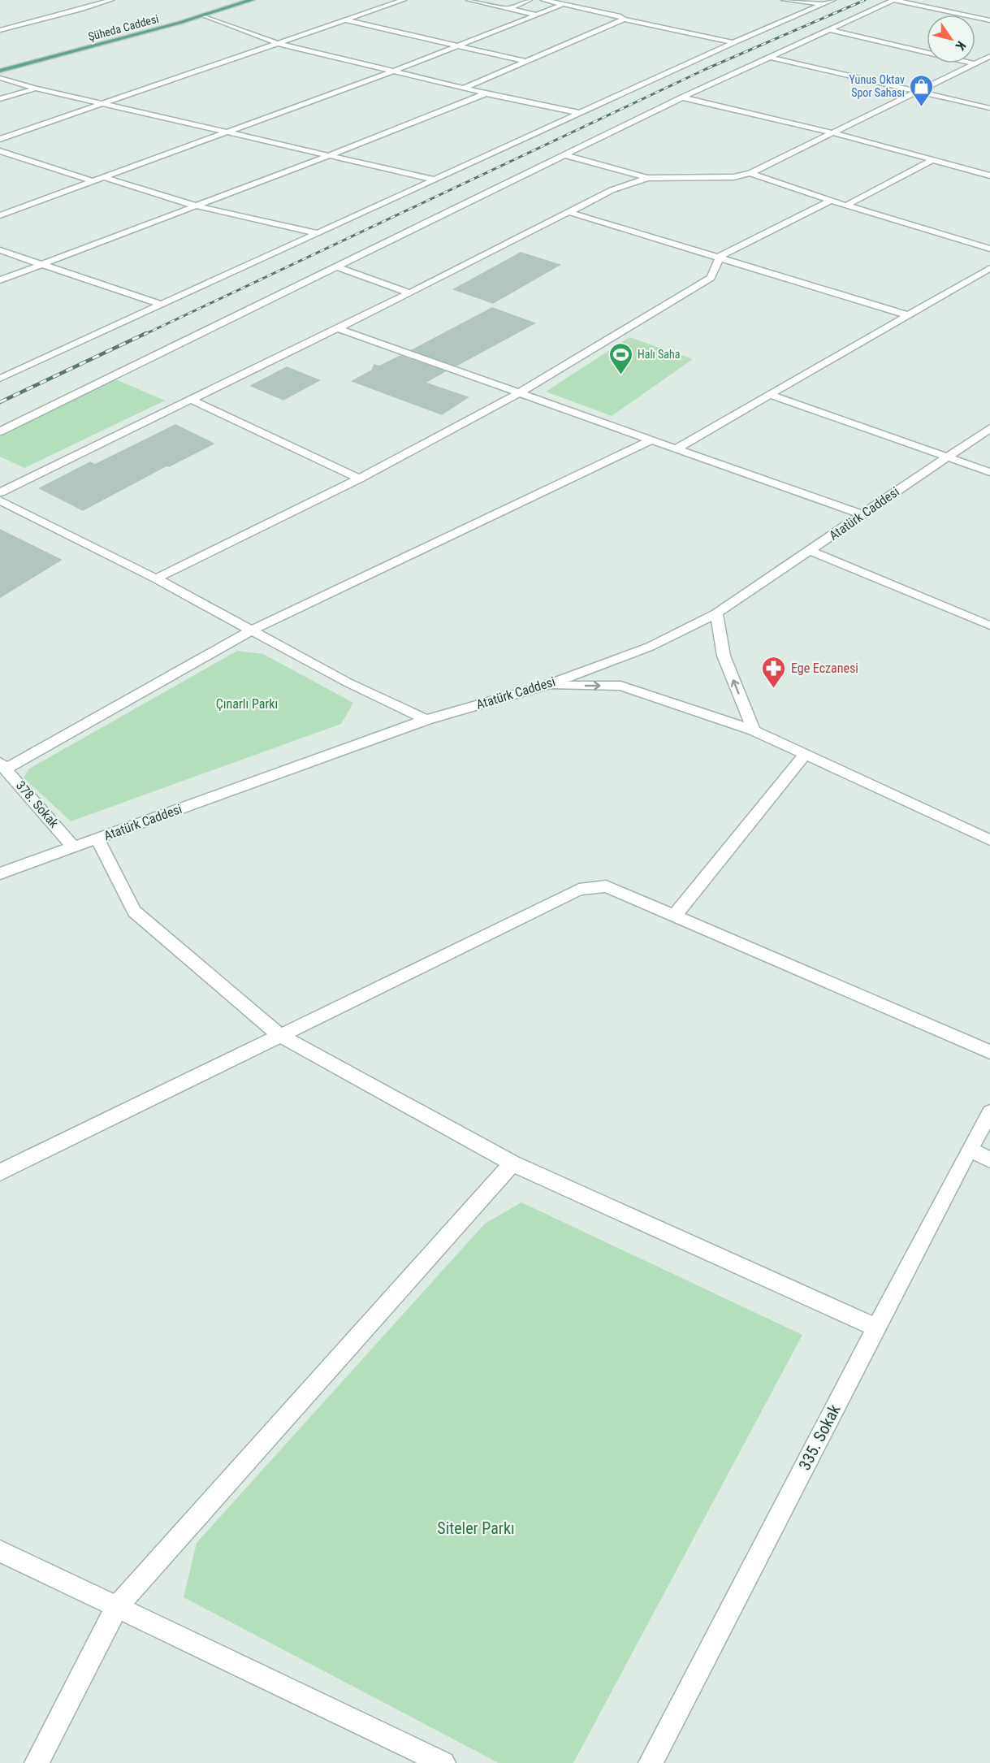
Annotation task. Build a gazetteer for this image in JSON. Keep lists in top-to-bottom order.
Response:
{
  "streets": {
    "main road": ["Şüheda Caddesi"],
    "street": ["Atatürk Caddesi", "378. Sokak", "335. Sokak"]
  },
  "crossings": [
    ["Atatürk Caddesi", "378. Sokak"]
  ],
  "parks": ["Çınarlı Parkı", "Siteler Parkı"],
  "places": {
    "shop": ["Yunus Oktav Spor Sahası"],
    "sports": ["Halı Saha"],
    "pharmacy": ["Ege Eczanesi"]
  },
  "north": "bottom right"
}
